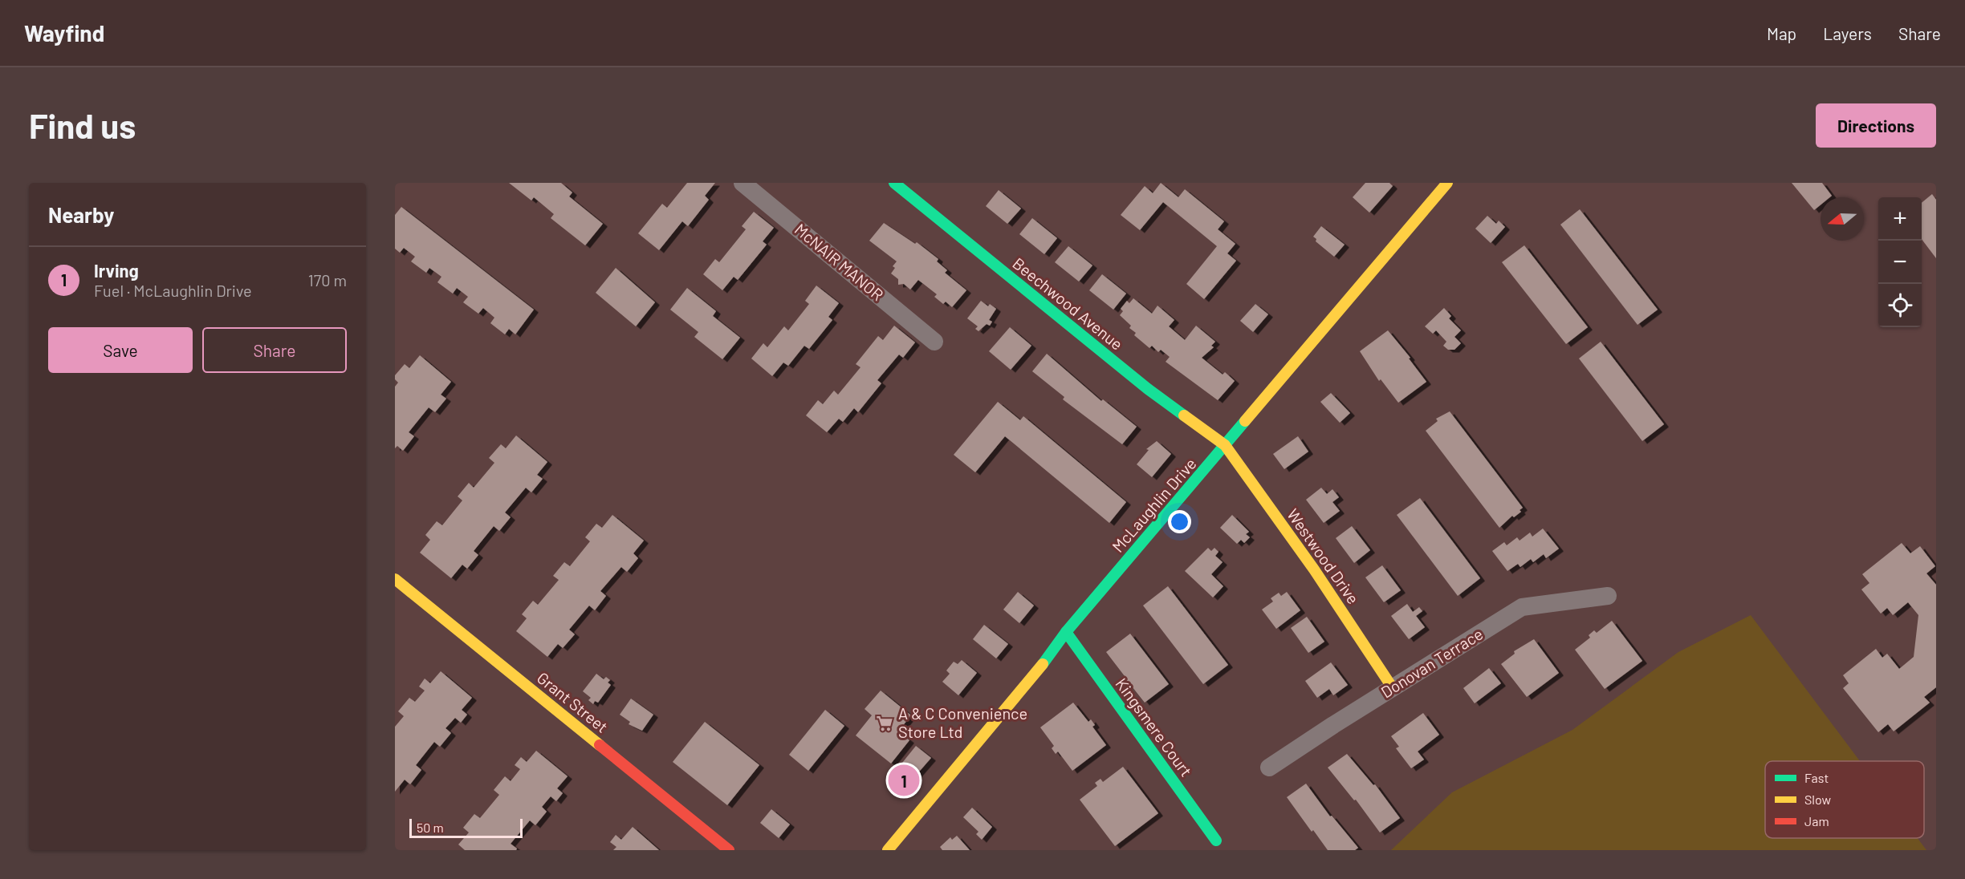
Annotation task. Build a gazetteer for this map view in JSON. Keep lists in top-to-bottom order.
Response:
{
  "streets": {
    "street": [
      "McNAIR MANOR",
      "Beechwood Avenue",
      "McLaughlin Drive",
      "Westwood Drive",
      "Donovan Terrace",
      "Grant Street",
      "Kingsmere Court"
    ]
  },
  "crossings": [
    ["Beechwood Avenue", "McLaughlin Drive"],
    ["Beechwood Avenue", "Westwood Drive"],
    ["McLaughlin Drive", "Westwood Drive"],
    ["McLaughlin Drive", "Kingsmere Court"],
    ["Westwood Drive", "Donovan Terrace"]
  ],
  "places": {
    "supermarket": ["A & C Convenience Store Ltd"]
  },
  "legend": ["Fast", "Slow", "Jam"],
  "scale_bar": "50 m",
  "north": "left",
  "page": {
    "header": "Wayfind",
    "nav": ["Map", "Layers", "Share"],
    "buttons": [
      "Directions",
      ["Save", "Share"]
    ],
    "title": "Find us",
    "heading": "Nearby",
    "map_buttons": ["+", "−"],
    "list": [
      {
        "mark": "1",
        "name": "Irving",
        "note": "Fuel · McLaughlin Drive",
        "value": "170 m"
      }
    ],
    "pins": "1",
    "scale": "50 m"
  }
}
